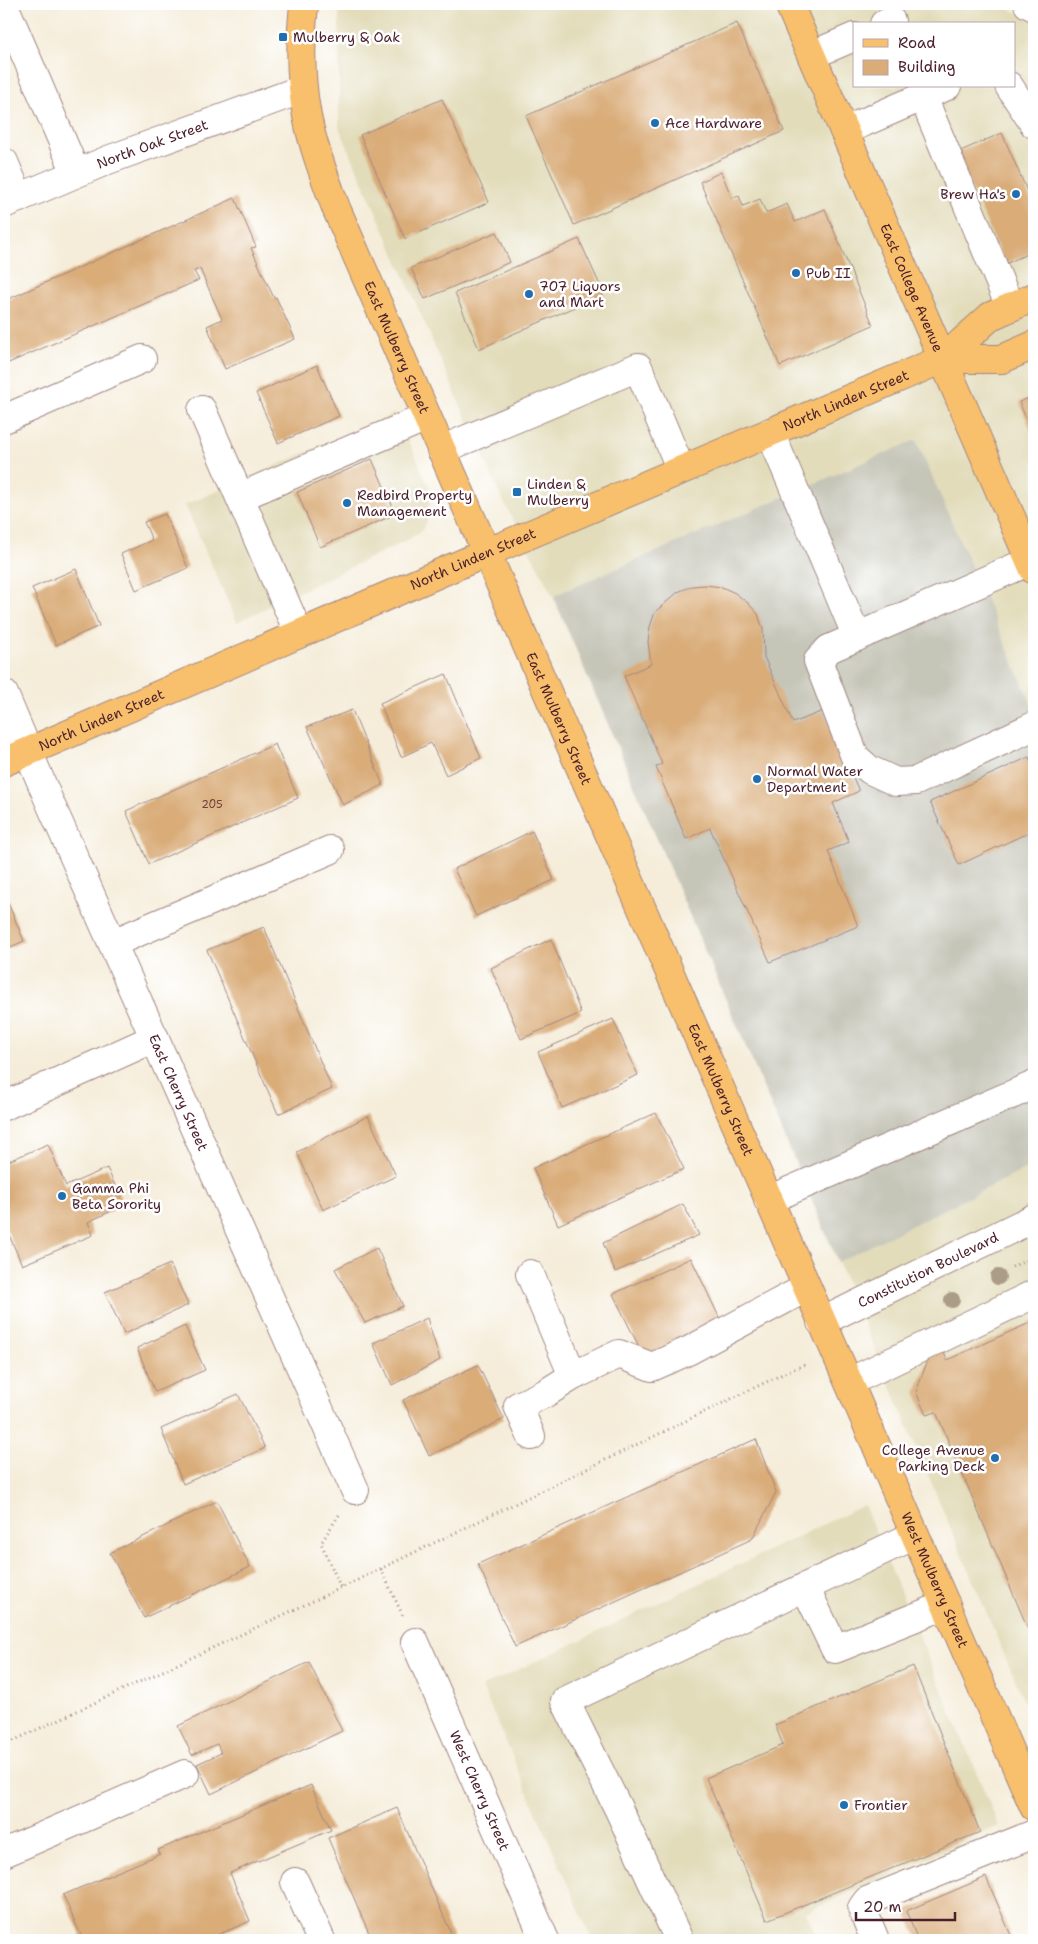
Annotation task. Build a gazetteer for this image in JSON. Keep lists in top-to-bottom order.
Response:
{
  "streets": {
    "main road": [
      "East College Avenue",
      "East Mulberry Street",
      "North Linden Street",
      "West Mulberry Street"
    ],
    "street": [
      "North Oak Street",
      "East Cherry Street",
      "Constitution Boulevard",
      "West Cherry Street"
    ]
  },
  "crossings": [
    ["North Oak Street", "East Mulberry Street"],
    ["East College Avenue", "North Linden Street"],
    ["East Mulberry Street", "North Linden Street"],
    ["East Mulberry Street", "Constitution Boulevard"],
    ["East Mulberry Street", "West Mulberry Street"],
    ["North Linden Street", "East Cherry Street"]
  ],
  "places": {
    "transit": ["Mulberry & Oak", "Linden & Mulberry"],
    "other": [
      "Ace Hardware",
      "Brew Ha's",
      "Pub II",
      "707 Liquors and Mart",
      "Redbird Property Management",
      "Normal Water Department",
      "Gamma Phi Beta Sorority",
      "College Avenue Parking Deck",
      "Frontier"
    ]
  },
  "house_numbers": ["205"],
  "legend": ["Road", "Building"],
  "scale_bar": "20 m"
}
